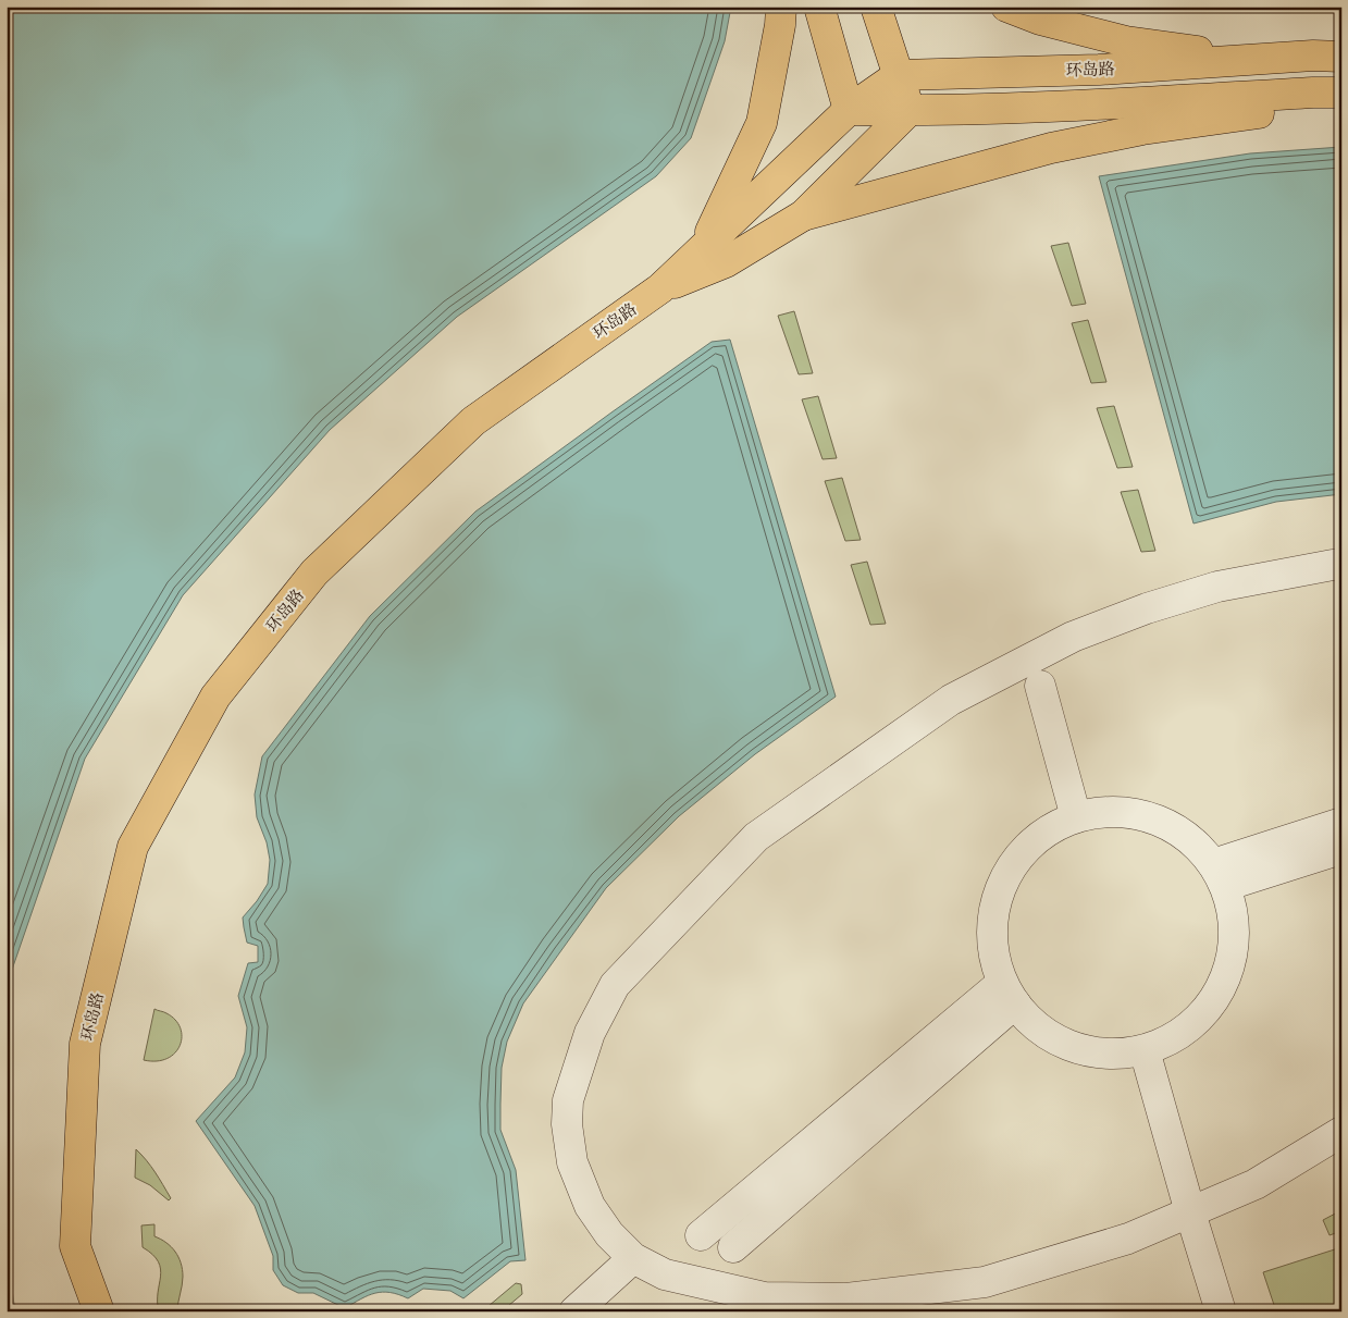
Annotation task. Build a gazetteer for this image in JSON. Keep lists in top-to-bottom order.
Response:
{
  "streets": {
    "main road": ["环岛路"]
  }
}
